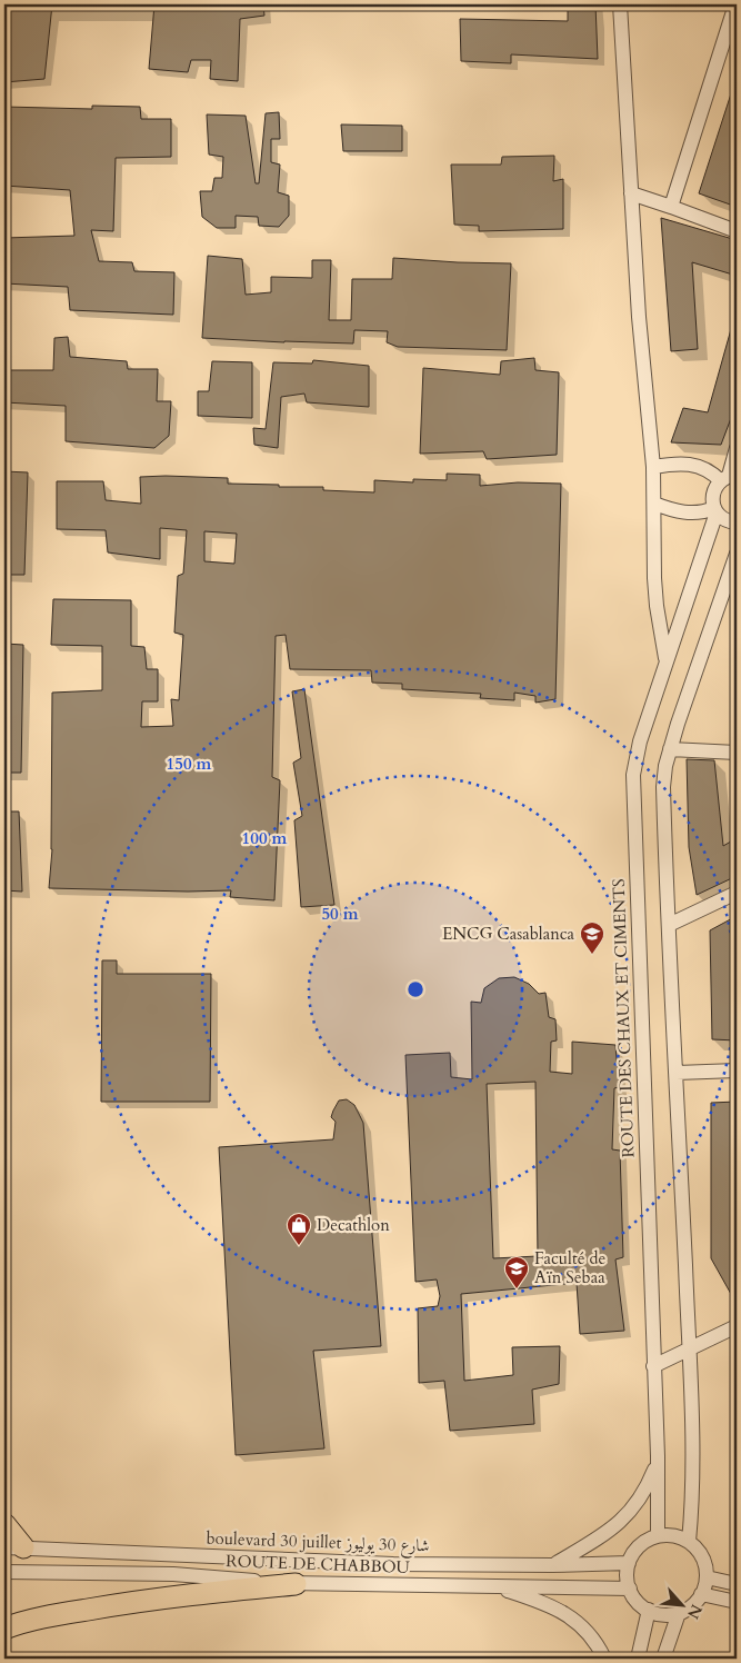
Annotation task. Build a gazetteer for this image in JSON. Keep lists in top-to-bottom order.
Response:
{
  "streets": {
    "street": ["ROUTE DES CHAUX ET CIMENTS", "boulevard 30 juillet شارع 30 يوليوز", "ROUTE DE CHABBOU"]
  },
  "crossings": [
    ["ROUTE DES CHAUX ET CIMENTS", "boulevard 30 juillet شارع 30 يوليوز"],
    ["ROUTE DES CHAUX ET CIMENTS", "ROUTE DE CHABBOU"],
    ["boulevard 30 juillet شارع 30 يوليوز", "ROUTE DE CHABBOU"]
  ],
  "places": {
    "school or university": ["ENCG Casablanca", "Faculté de Aïn Sebaa"],
    "shop": ["Decathlon"]
  },
  "north": "bottom right",
  "rings": ["150 m", "100 m", "50 m"]
}
